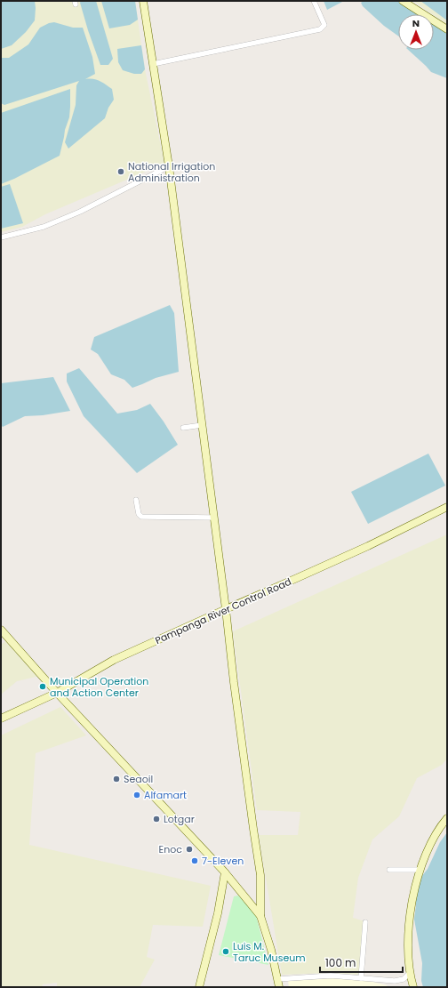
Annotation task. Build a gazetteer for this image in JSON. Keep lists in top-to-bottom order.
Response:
{
  "streets": {
    "street": ["Pampanga River Control Road"]
  },
  "places": [
    "National Irrigation Administration",
    "Municipal Operation and Action Center",
    "Seaoil",
    "Alfamart",
    "Lotgar",
    "Enoc",
    "7-Eleven",
    "Luis M. Taruc Museum"
  ],
  "scale_bar": "100 m",
  "north": "top"
}
